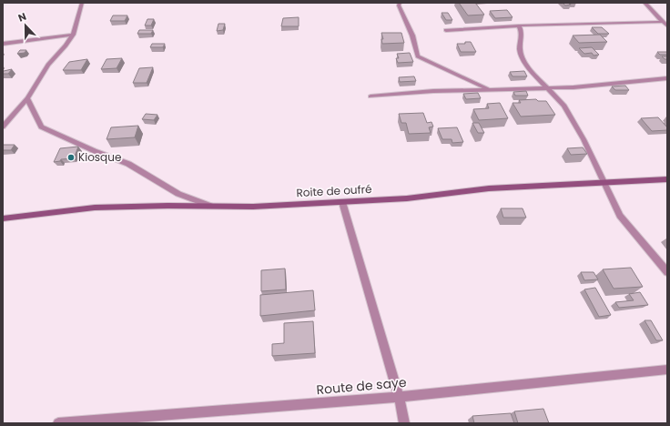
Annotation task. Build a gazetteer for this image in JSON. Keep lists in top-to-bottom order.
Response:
{
  "streets": {
    "street": ["Roite de oufré", "Route de saye"]
  },
  "places": ["Kiosque"],
  "north": "top"
}
